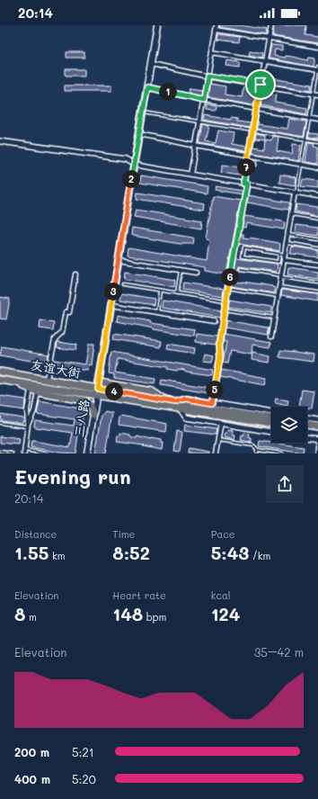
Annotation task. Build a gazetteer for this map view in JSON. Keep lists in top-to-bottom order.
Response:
{
  "streets": {
    "main road": ["友谊大街", "三八路"]
  },
  "crossings": [
    ["友谊大街", "三八路"]
  ],
  "page": {
    "status": "20:14",
    "pins": [
      "1",
      "7",
      "2",
      "6",
      "3",
      "5",
      "4"
    ],
    "heading": ["Evening run", "20:14"],
    "stats": [
      ["Distance", "1.55 km"],
      ["Time", "8:52"],
      ["Pace", "5:43 /km"],
      ["Elevation", "8 m"],
      ["Heart rate", "148 bpm"],
      ["kcal", "124"]
    ],
    "chart": ["Elevation", "35–42 m"],
    "list": [
      {
        "name": "200 m",
        "note": "5:21"
      },
      {
        "name": "400 m",
        "note": "5:20"
      }
    ]
  }
}
